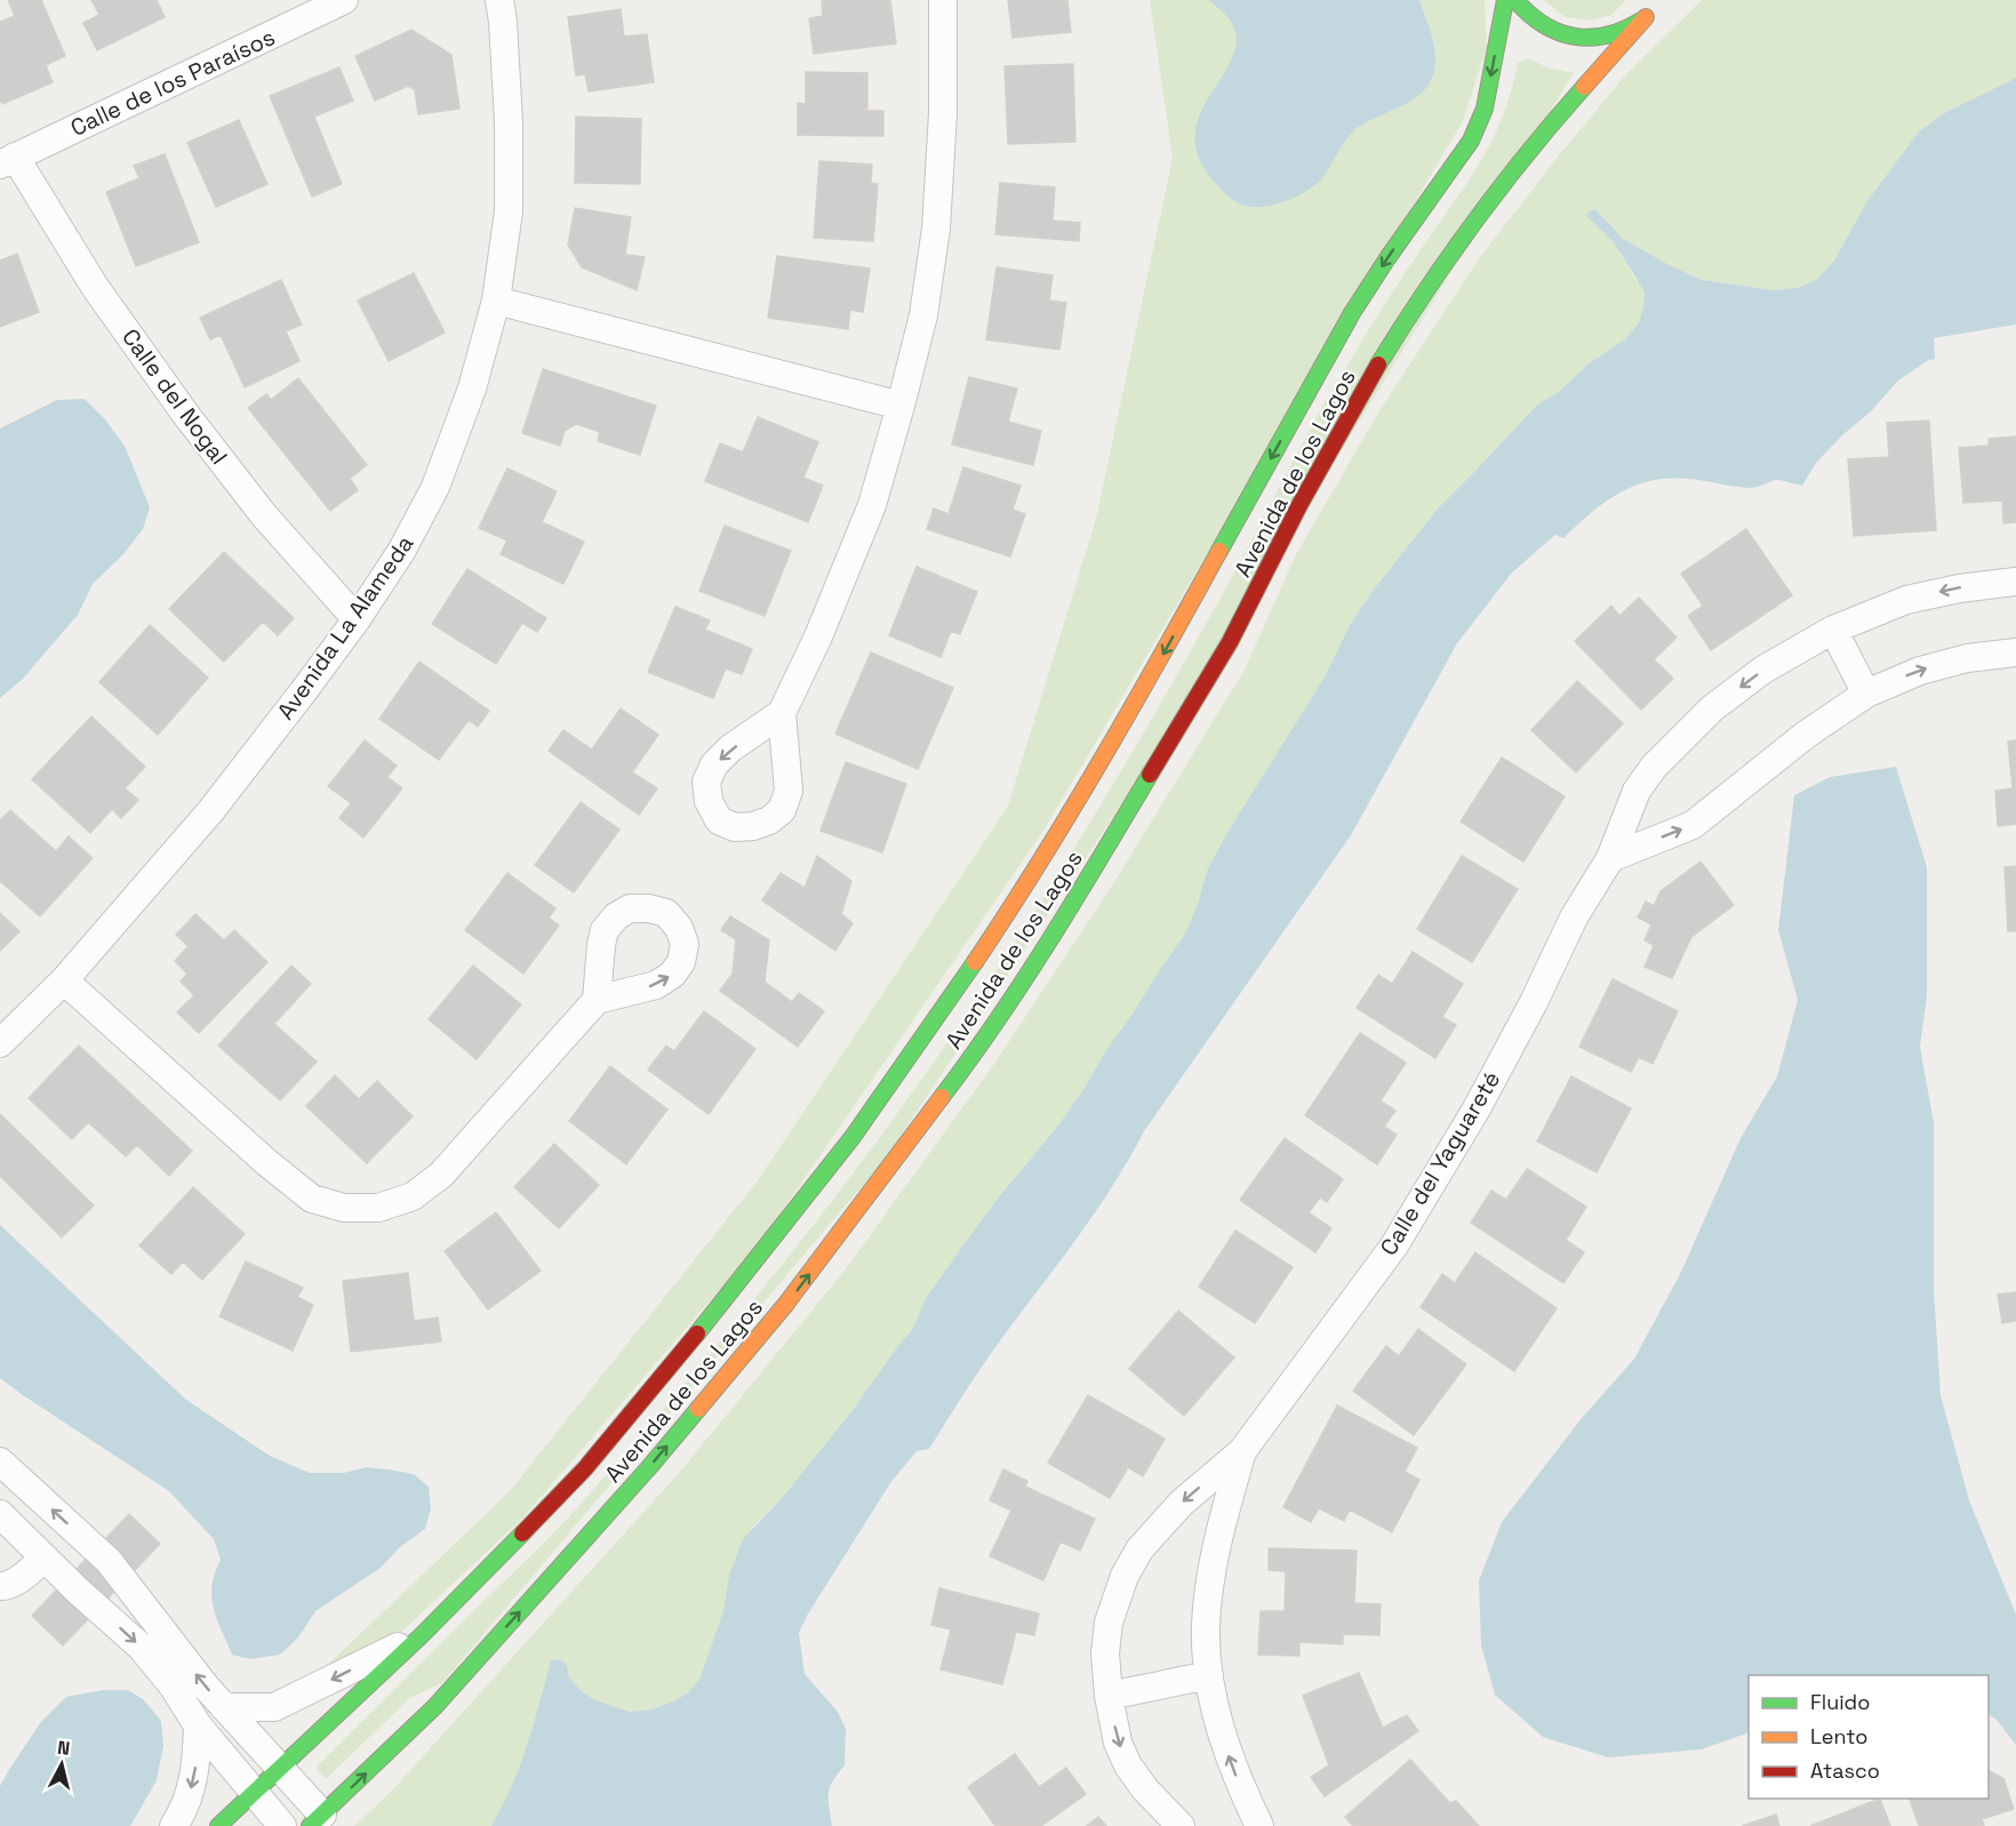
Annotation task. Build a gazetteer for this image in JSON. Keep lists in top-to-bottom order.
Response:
{
  "streets": {
    "street": [
      "Calle de los Paraísos",
      "Calle del Nogal",
      "Avenida de los Lagos",
      "Avenida La Alameda",
      "Calle del Yaguareté"
    ]
  },
  "crossings": [
    ["Calle de los Paraísos", "Calle del Nogal"],
    ["Calle del Nogal", "Avenida La Alameda"]
  ],
  "legend": ["Fluido", "Lento", "Atasco"],
  "north": "top"
}
